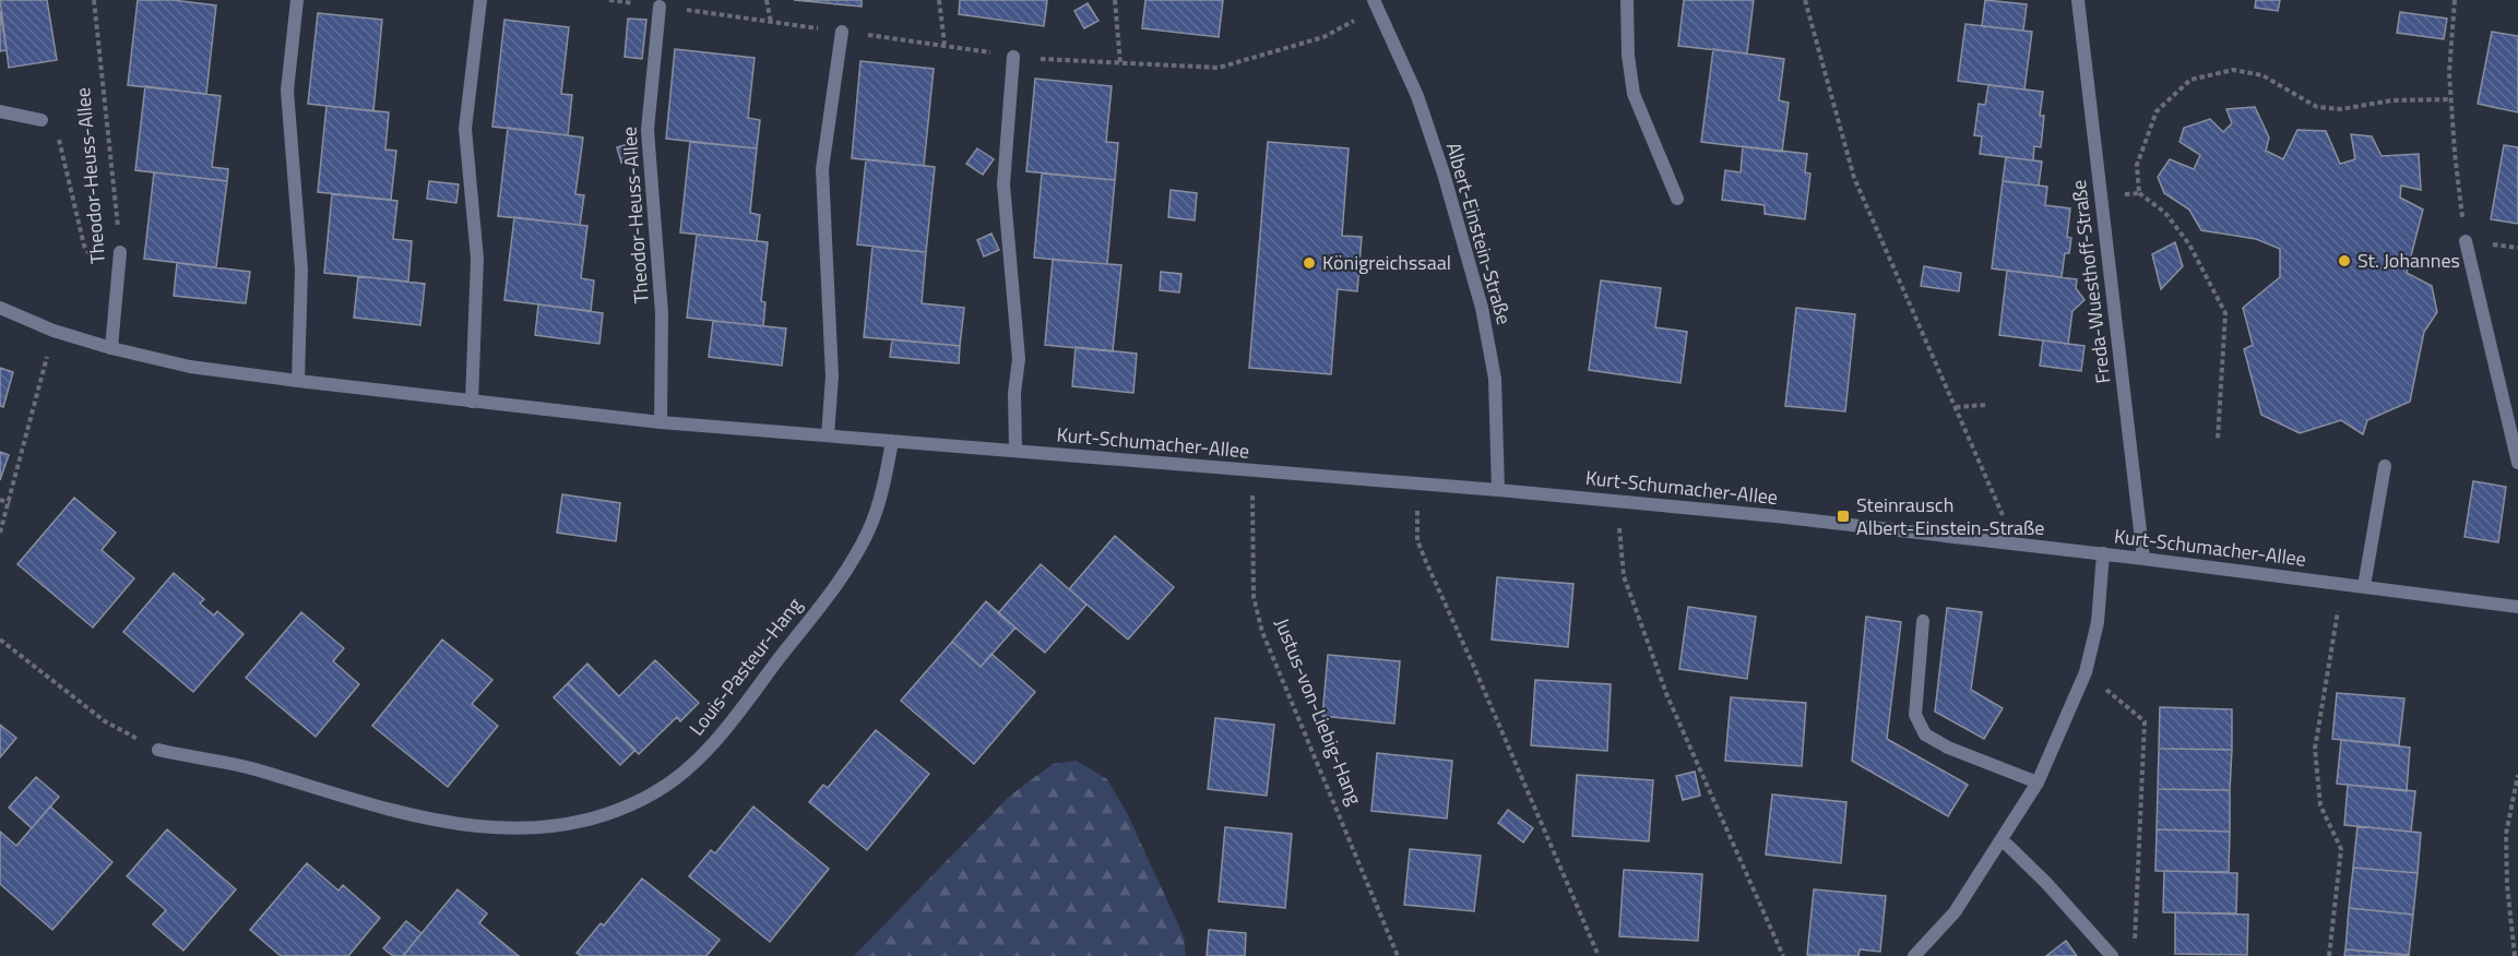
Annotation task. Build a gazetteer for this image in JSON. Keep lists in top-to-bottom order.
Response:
{
  "streets": {
    "street": [
      "Theodor-Heuss-Allee",
      "Albert-Einstein-Straße",
      "Freda-Wuesthoff-Straße",
      "Kurt-Schumacher-Allee",
      "Louis-Pasteur-Hang"
    ],
    "path": ["Justus-von-Liebig-Hang"]
  },
  "crossings": [
    ["Albert-Einstein-Straße", "Kurt-Schumacher-Allee"],
    ["Freda-Wuesthoff-Straße", "Kurt-Schumacher-Allee"],
    ["Kurt-Schumacher-Allee", "Louis-Pasteur-Hang"],
    ["Kurt-Schumacher-Allee", "Justus-von-Liebig-Hang"]
  ],
  "places": {
    "other": ["St. Johannes", "Königreichssaal"],
    "transit": ["Steinrausch Albert-Einstein-Straße"]
  }
}
